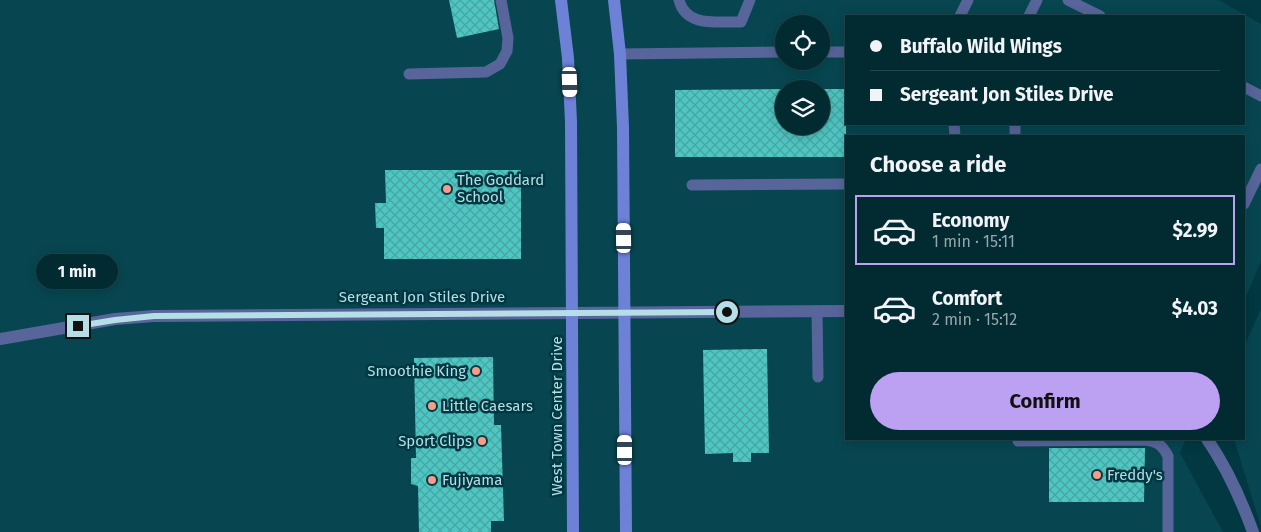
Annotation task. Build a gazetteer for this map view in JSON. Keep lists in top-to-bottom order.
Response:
{
  "streets": {
    "street": ["Sergeant Jon Stiles Drive", "West Town Center Drive"]
  },
  "crossings": [
    ["Sergeant Jon Stiles Drive", "West Town Center Drive"]
  ],
  "places": [
    "The Goddard School",
    "Smoothie King",
    "Little Caesars",
    "Sport Clips",
    "Freddy's",
    "Fujiyama"
  ],
  "page": {
    "banner": ["Buffalo Wild Wings", "Sergeant Jon Stiles Drive"],
    "heading": "Choose a ride",
    "list": [
      {
        "name": "Economy",
        "note": "1 min · 15:11",
        "value": "$2.99"
      },
      {
        "name": "Comfort",
        "note": "2 min · 15:12",
        "value": "$4.03"
      }
    ],
    "bubble": "1 min",
    "buttons": "Confirm"
  }
}
